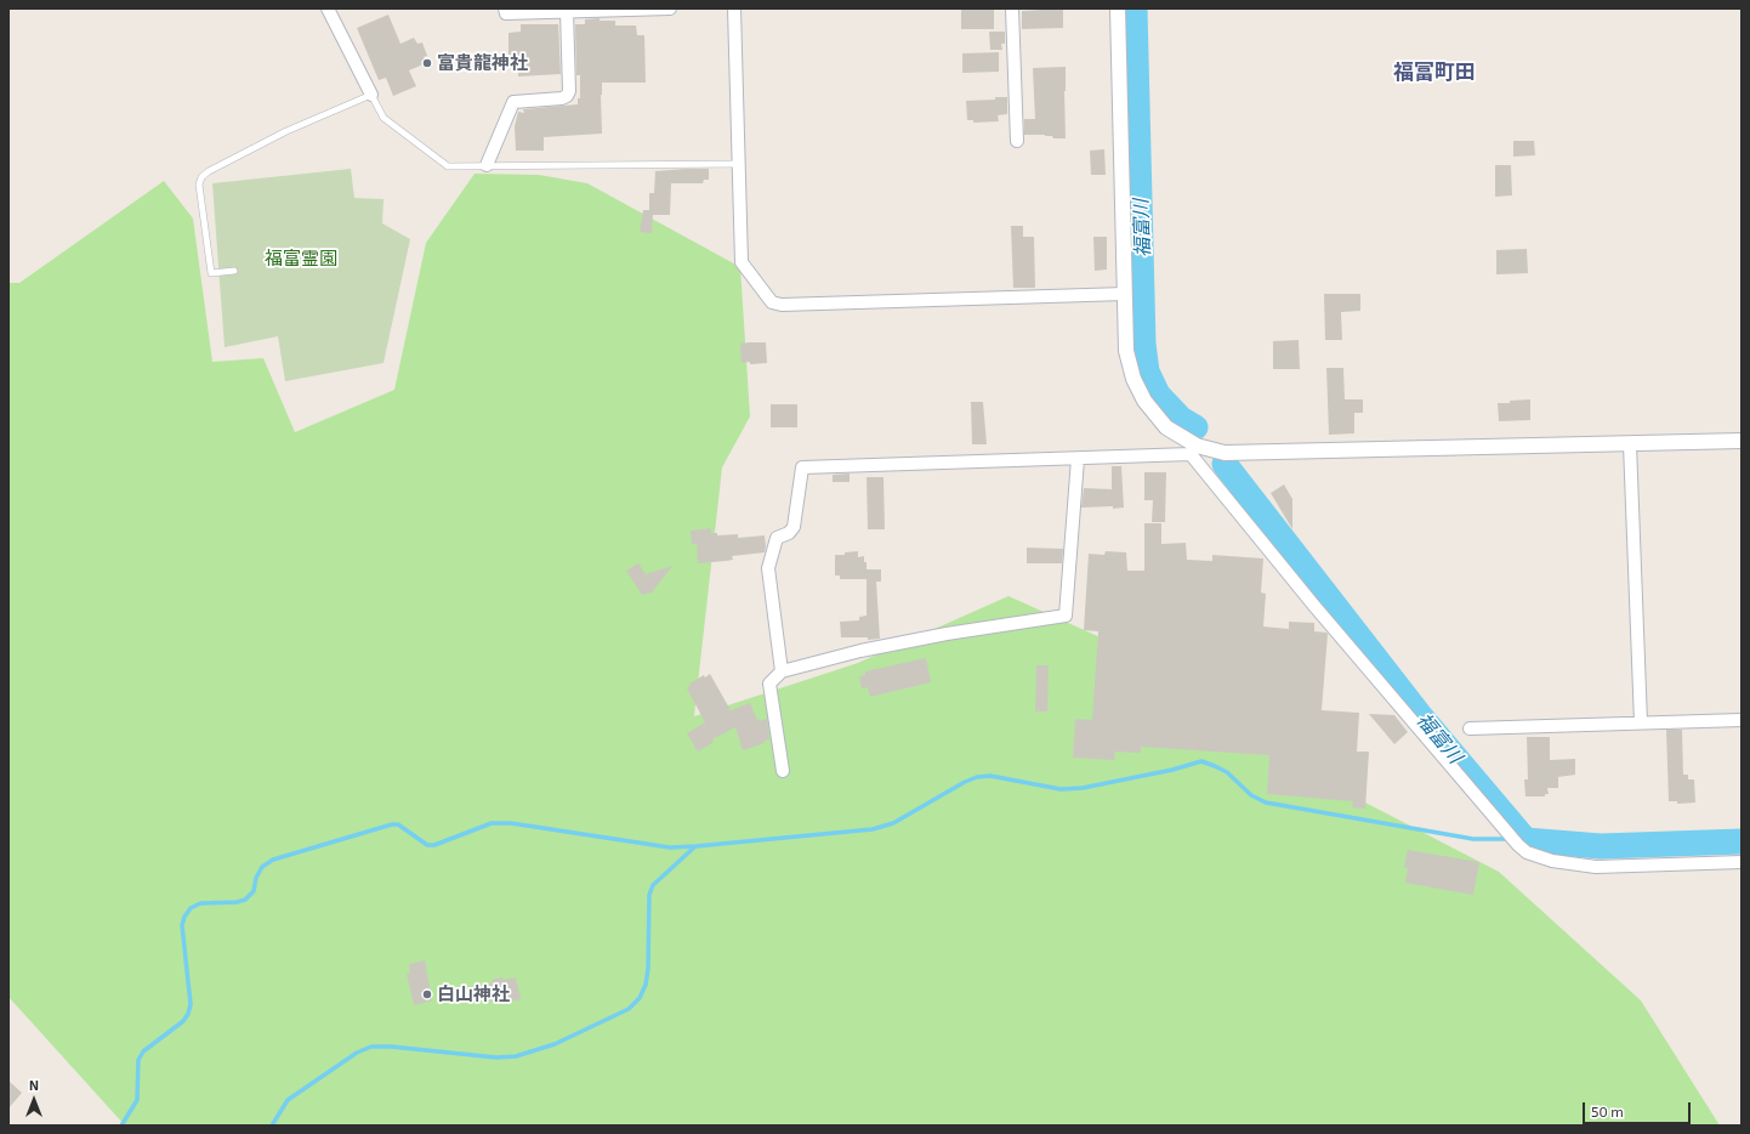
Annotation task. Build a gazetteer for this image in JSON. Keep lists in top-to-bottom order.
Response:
{
  "districts": ["福富町田"],
  "water": ["福富川"],
  "parks": ["福富霊園"],
  "places": ["富貴龍神社", "白山神社"],
  "scale_bar": "50 m",
  "north": "top"
}
